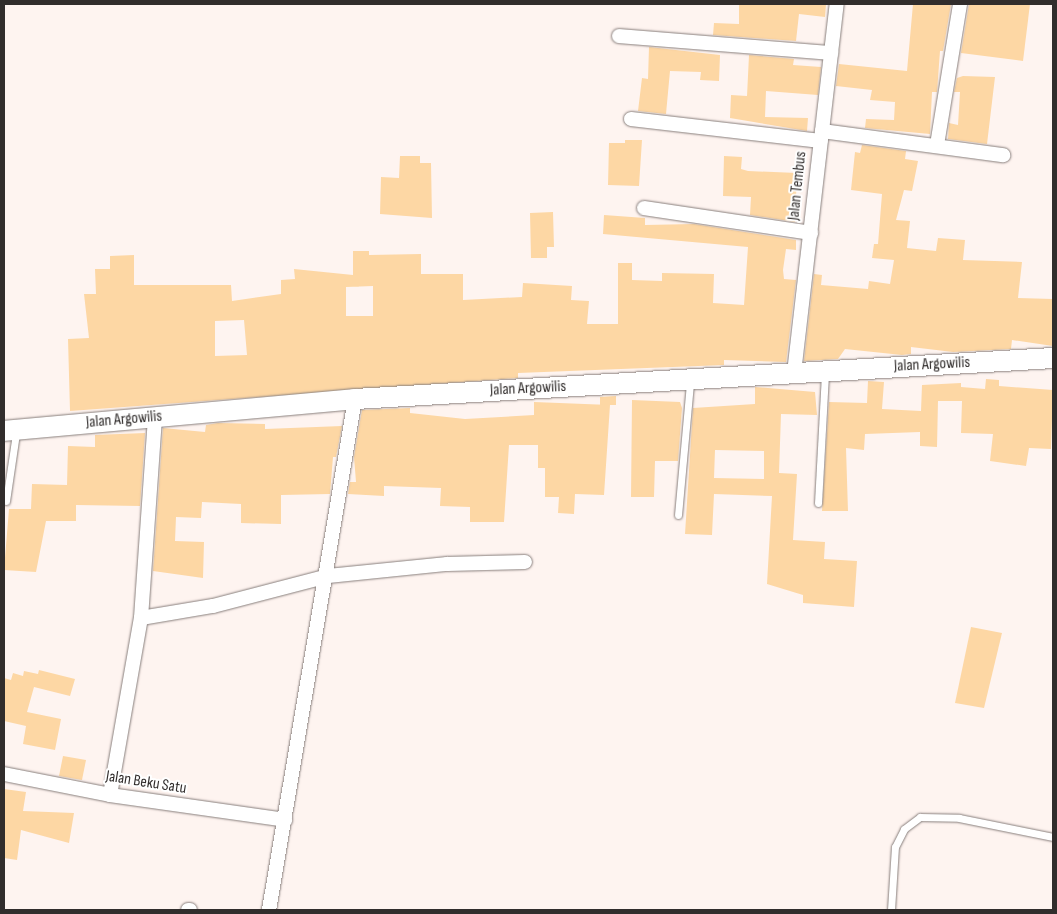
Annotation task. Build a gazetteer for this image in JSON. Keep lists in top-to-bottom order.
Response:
{
  "streets": {
    "street": ["Jalan Tembus", "Jalan Argowilis", "Jalan Beku Satu"]
  },
  "crossings": [
    ["Jalan Tembus", "Jalan Argowilis"]
  ]
}
